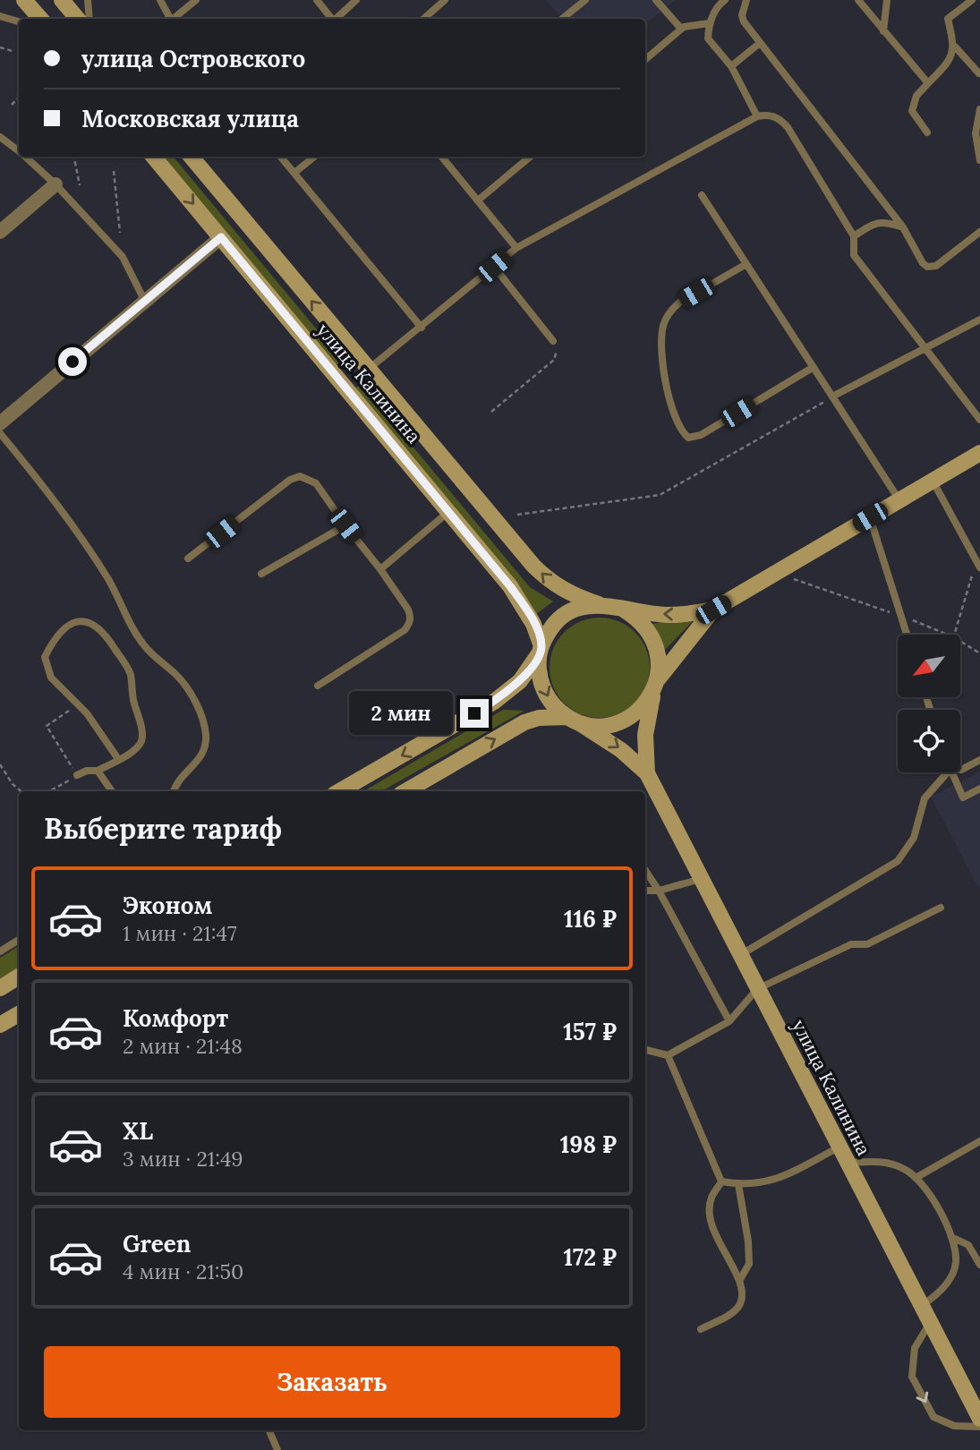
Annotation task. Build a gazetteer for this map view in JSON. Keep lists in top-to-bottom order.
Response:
{
  "streets": {
    "main road": ["улица Калинина"]
  },
  "north": "bottom left",
  "page": {
    "banner": ["улица Островского", "Московская улица"],
    "bubble": "2 мин",
    "heading": "Выберите тариф",
    "list": [
      {
        "name": "Эконом",
        "note": "1 мин · 21:47",
        "value": "116 ₽"
      },
      {
        "name": "Комфорт",
        "note": "2 мин · 21:48",
        "value": "157 ₽"
      },
      {
        "name": "XL",
        "note": "3 мин · 21:49",
        "value": "198 ₽"
      },
      {
        "name": "Green",
        "note": "4 мин · 21:50",
        "value": "172 ₽"
      }
    ],
    "buttons": "Заказать"
  }
}
